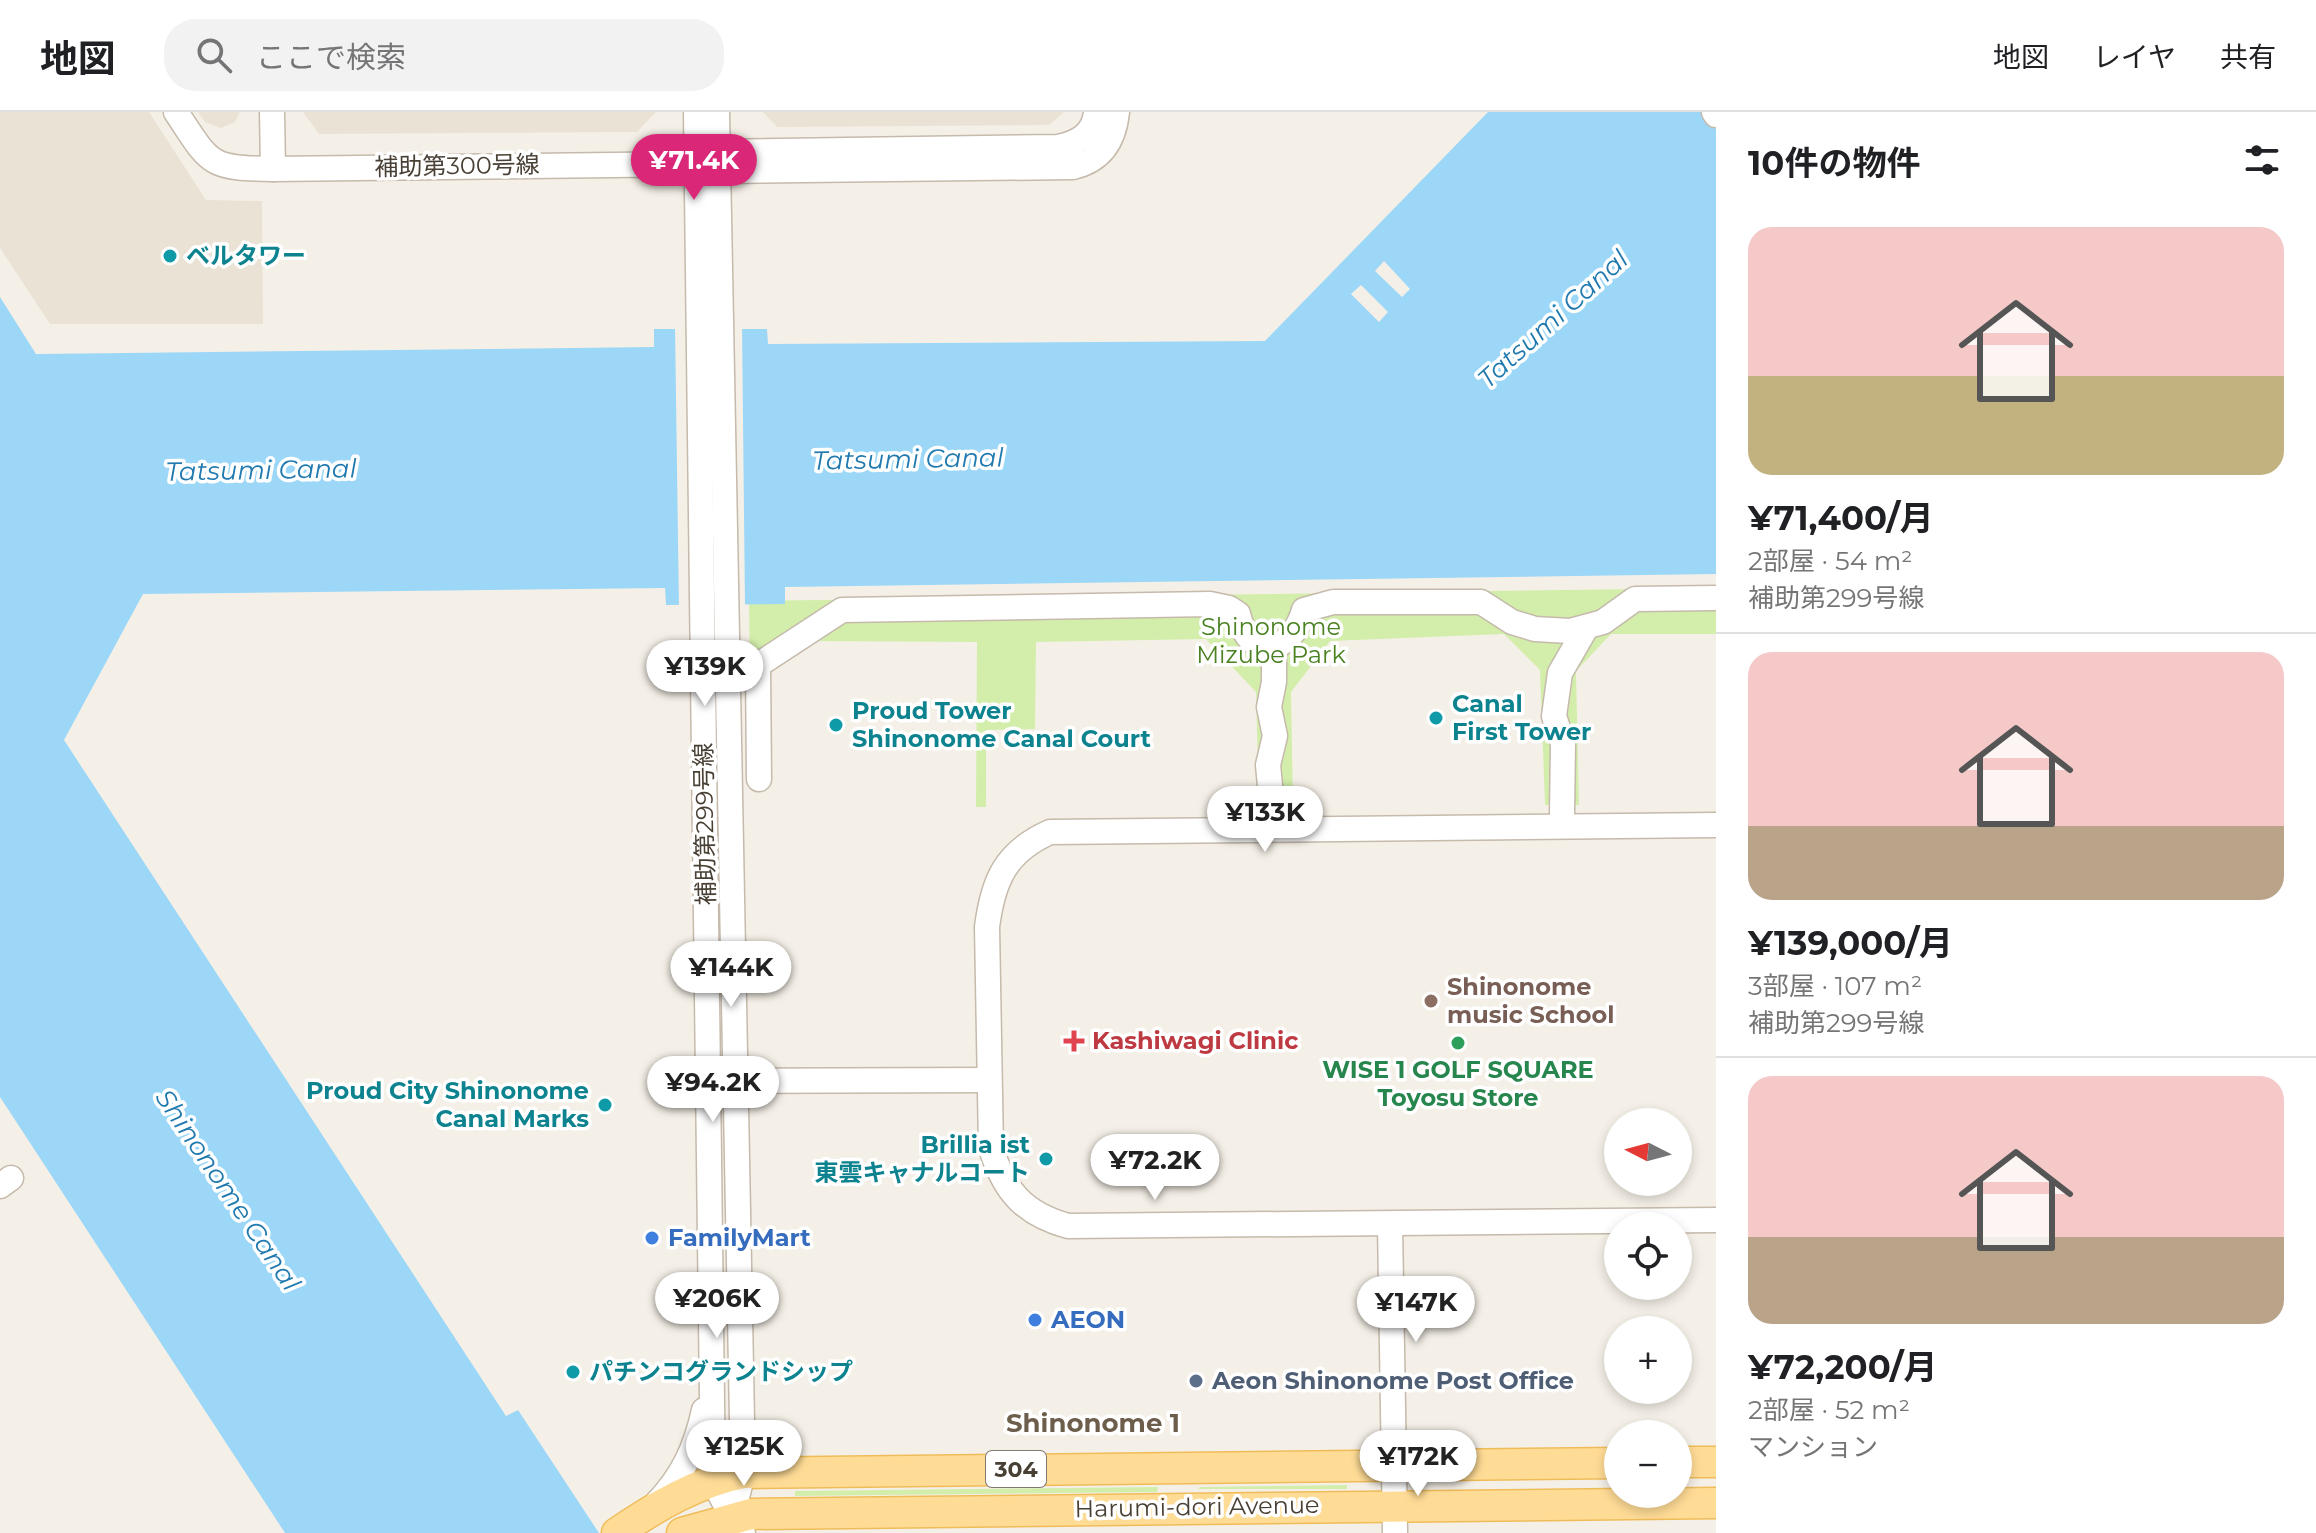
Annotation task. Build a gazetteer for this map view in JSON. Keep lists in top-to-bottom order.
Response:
{
  "streets": {
    "main road": ["304", "Harumi-dori Avenue"],
    "street": ["補助第300号線", "補助第299号線"]
  },
  "crossings": [
    ["補助第300号線", "補助第299号線"],
    ["補助第299号線", "Harumi-dori Avenue"]
  ],
  "districts": ["Shinonome 1"],
  "water": ["Tatsumi Canal", "Shinonome Canal"],
  "parks": ["Shinonome Mizube Park"],
  "places": {
    "other": [
      "ベルタワー",
      "Canal First Tower",
      "Proud Tower Shinonome Canal Court",
      "Shinonome music School",
      "WISE 1 GOLF SQUARE Toyosu Store",
      "Proud City Shinonome Canal Marks",
      "Brillia ist 東雲キャナルコート",
      "FamilyMart",
      "AEON",
      "パチンコグランドシップ",
      "Aeon Shinonome Post Office"
    ],
    "health": ["Kashiwagi Clinic"]
  },
  "north": "left",
  "page": {
    "header": "地図",
    "search": "ここで検索",
    "nav": ["地図", "レイヤ", "共有"],
    "heading": "10件の物件",
    "price": [
      "¥71.4K",
      "¥139K",
      "¥133K",
      "¥144K",
      "¥94.2K",
      "¥72.2K",
      "¥206K",
      "¥147K",
      "¥125K",
      "¥172K"
    ],
    "list": [
      {
        "name": "¥71,400/月",
        "note": "2部屋 · 54 m² · 補助第299号線"
      },
      {
        "name": "¥139,000/月",
        "note": "3部屋 · 107 m² · 補助第299号線"
      },
      {
        "name": "¥72,200/月",
        "note": "2部屋 · 52 m² · マンション"
      }
    ],
    "map_buttons": ["+", "−"]
  }
}
